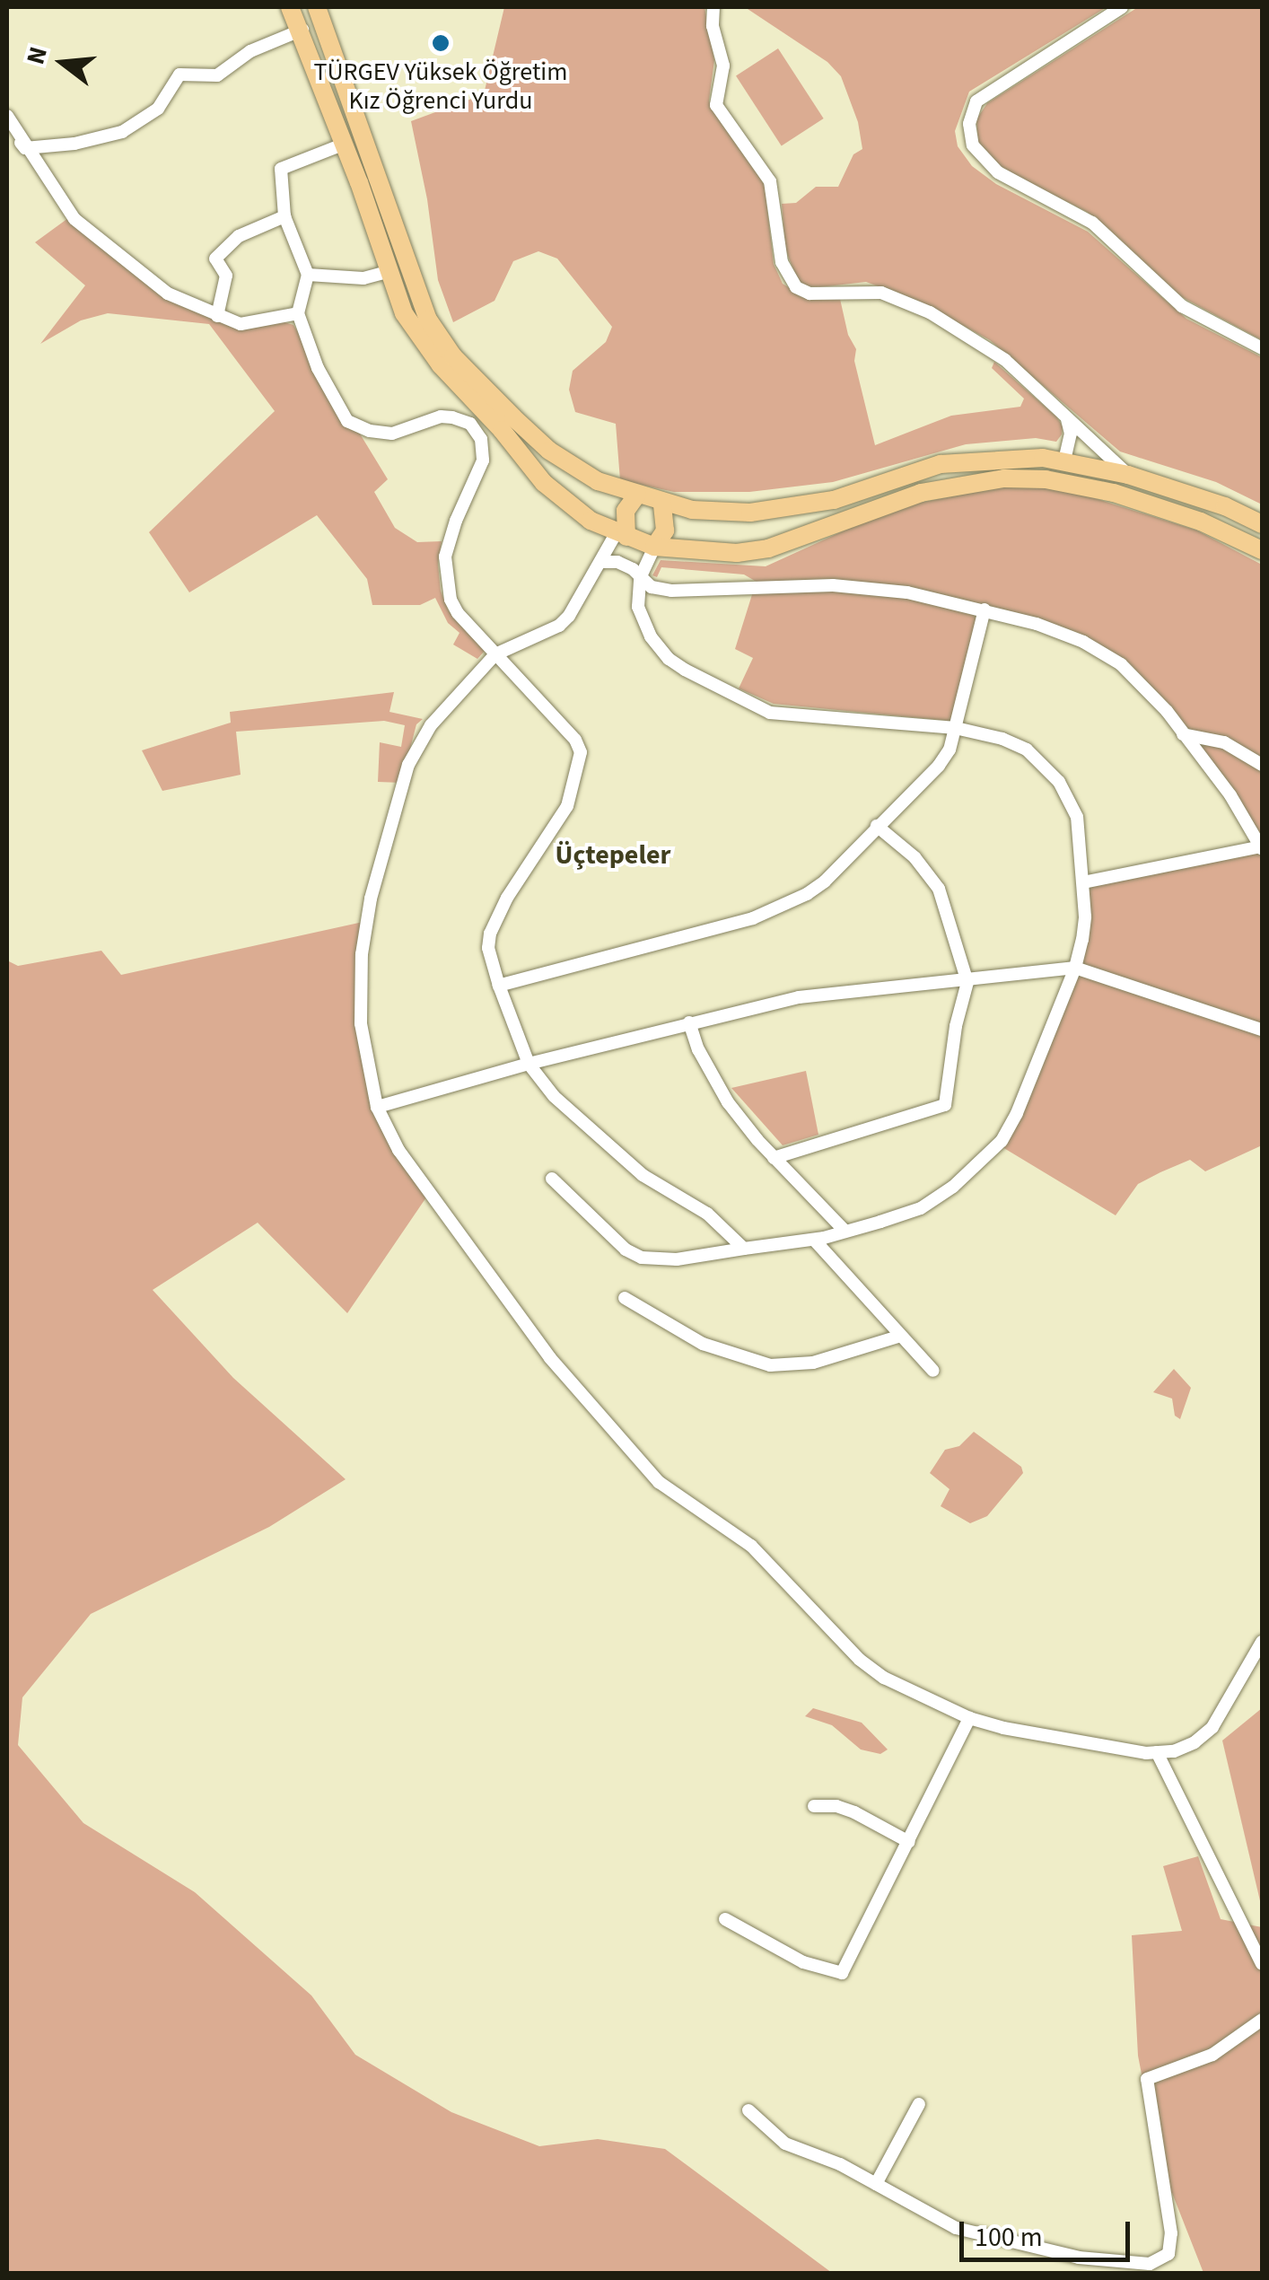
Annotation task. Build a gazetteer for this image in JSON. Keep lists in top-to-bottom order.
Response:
{
  "districts": ["Üçtepeler"],
  "places": ["TÜRGEV Yüksek Öğretim Kız Öğrenci Yurdu"],
  "scale_bar": "100 m",
  "north": "left"
}
